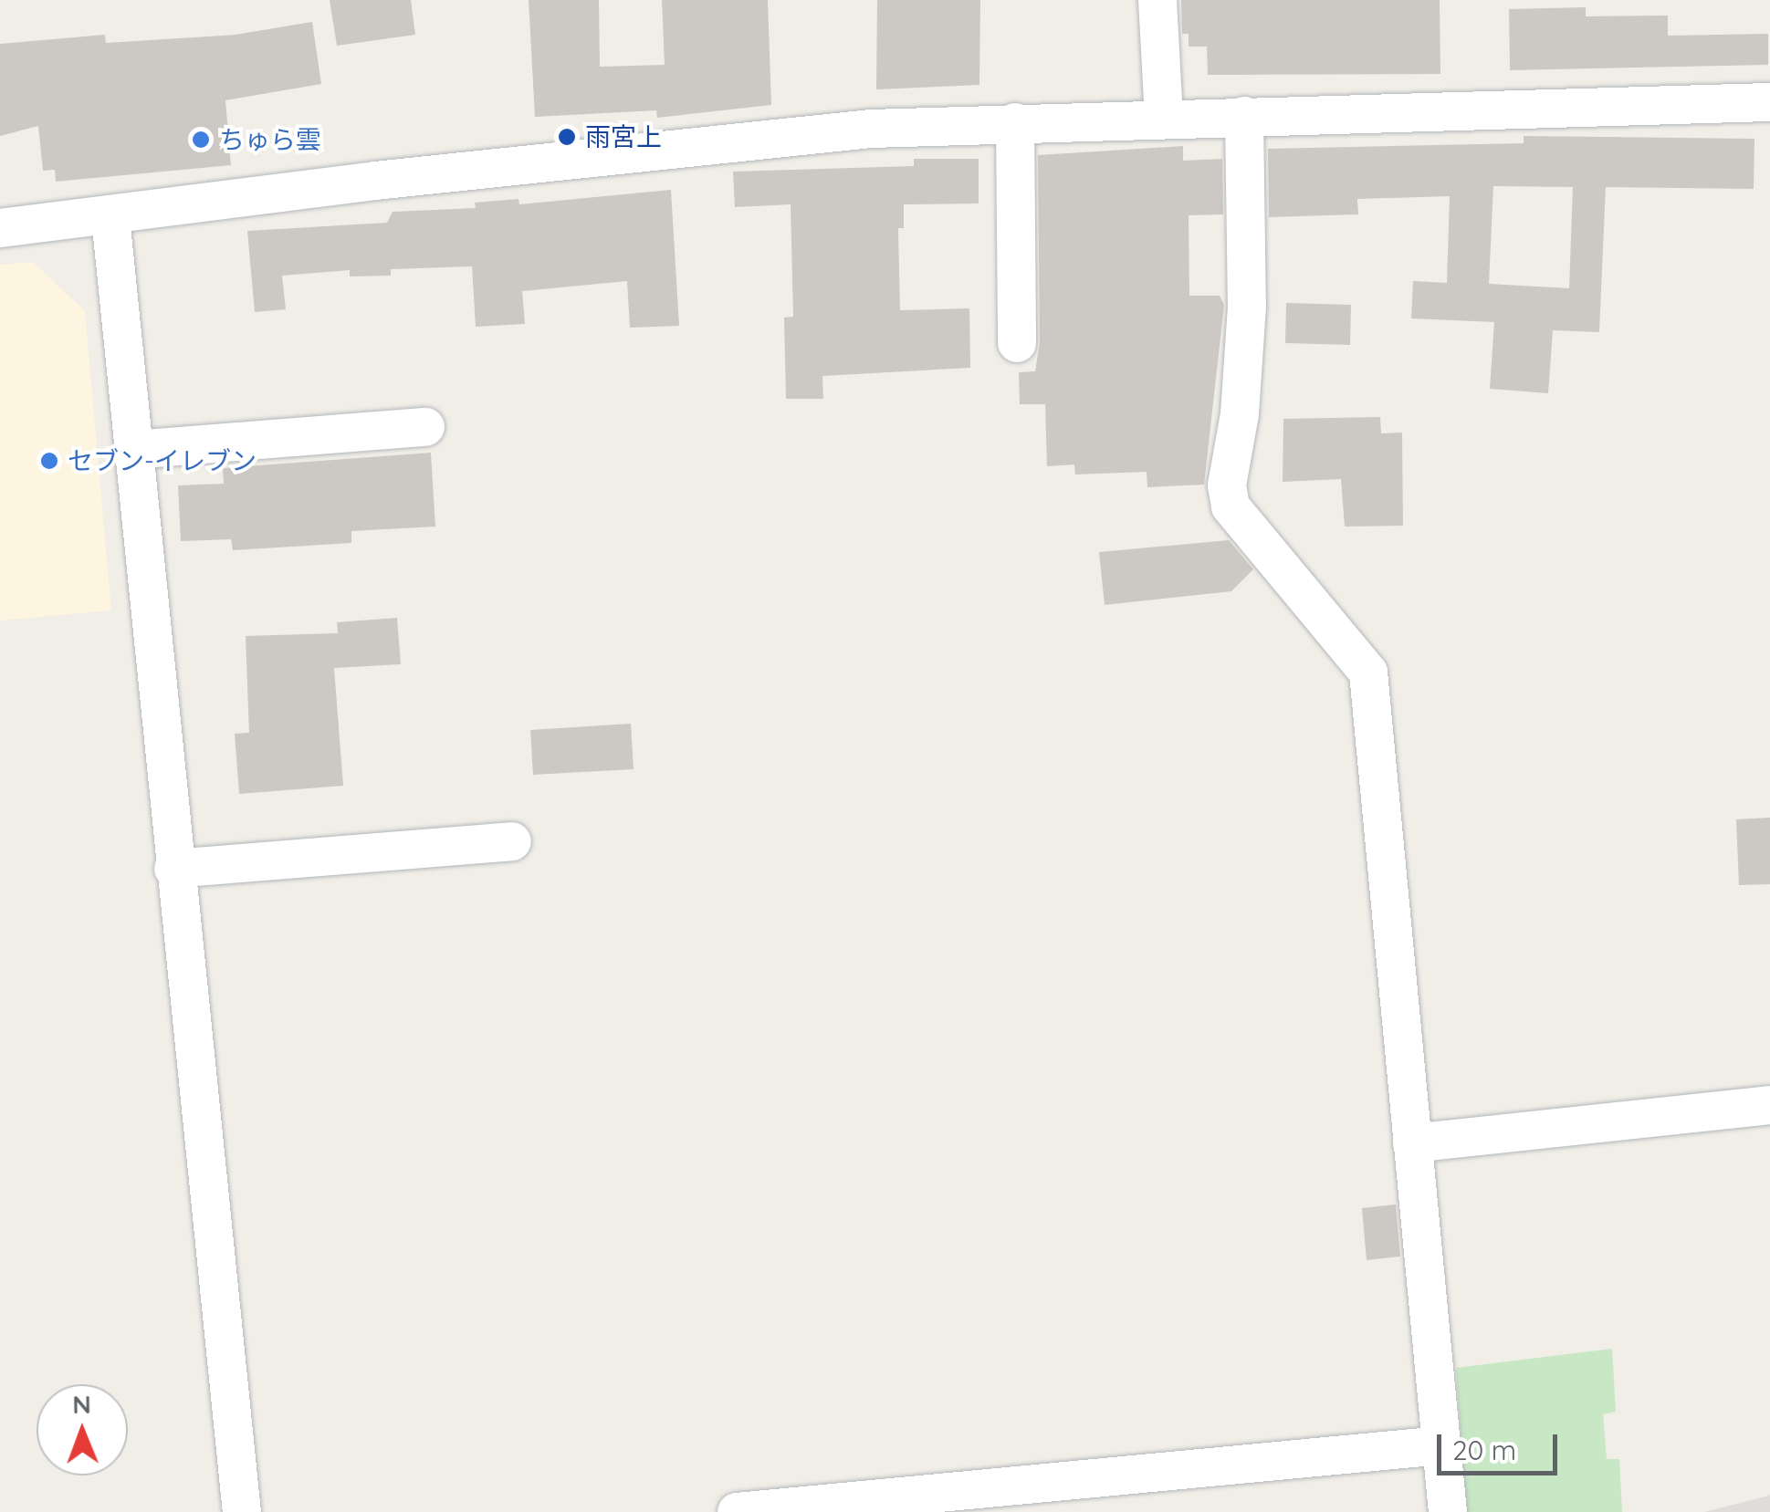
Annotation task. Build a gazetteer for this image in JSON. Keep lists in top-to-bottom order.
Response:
{
  "places": ["雨宮上", "ちゅら雲", "セブン-イレブン"],
  "scale_bar": "20 m",
  "north": "top"
}
